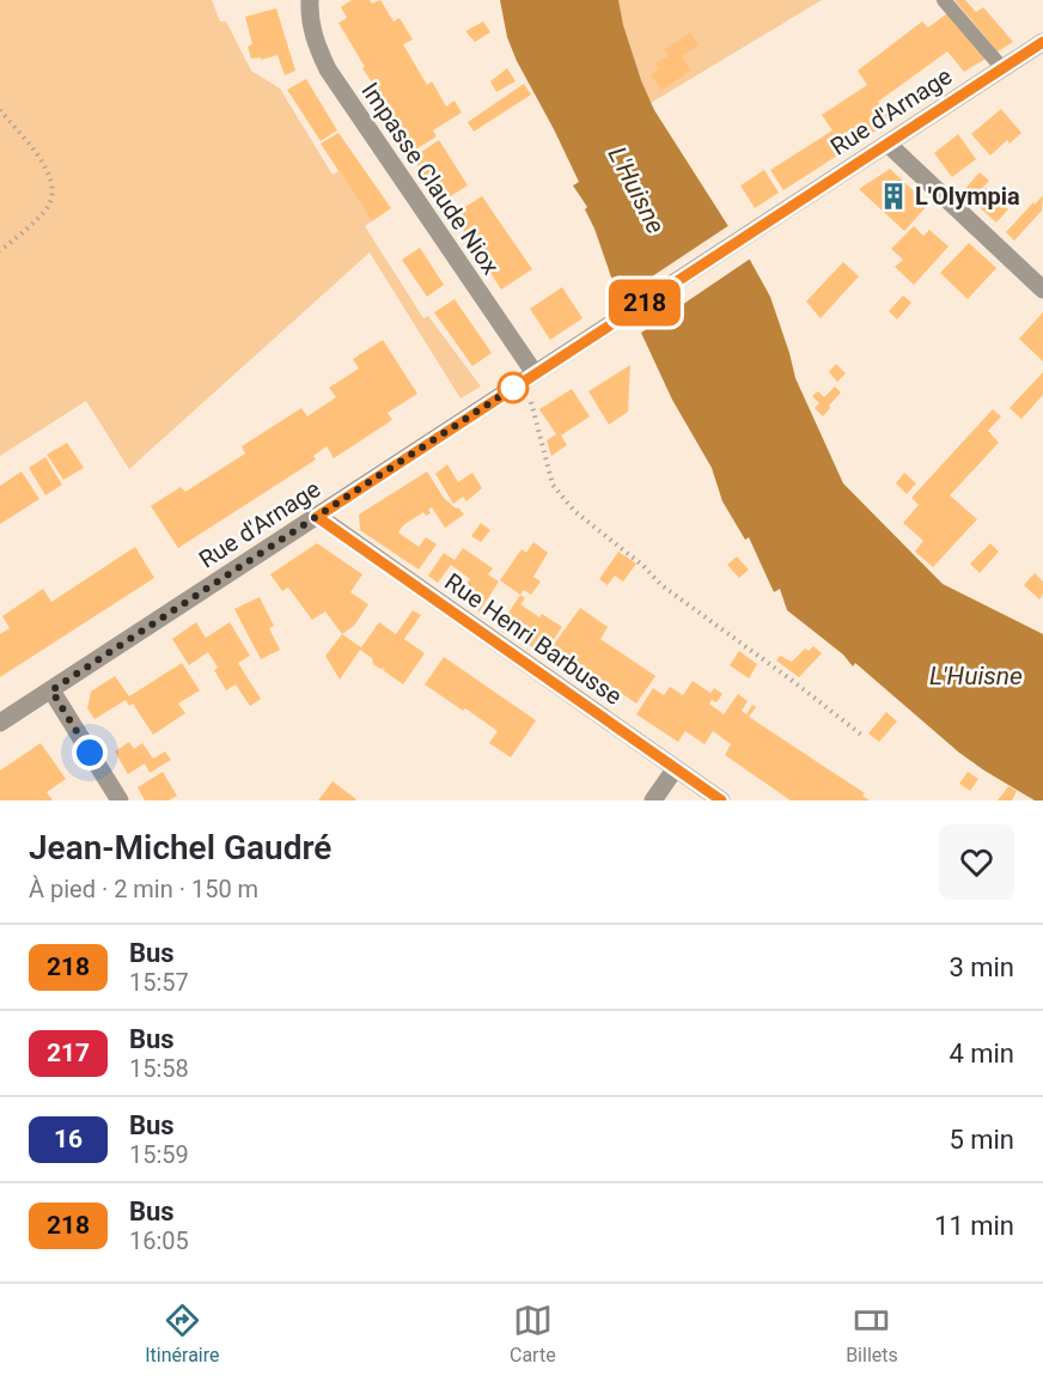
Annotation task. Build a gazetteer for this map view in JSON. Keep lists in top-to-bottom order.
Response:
{
  "streets": {
    "street": ["Rue d'Arnage", "Impasse Claude Niox", "Rue Henri Barbusse"]
  },
  "crossings": [
    ["Rue d'Arnage", "Impasse Claude Niox"],
    ["Rue d'Arnage", "Rue Henri Barbusse"]
  ],
  "water": ["L'Huisne"],
  "places": {
    "building": ["L'Olympia"]
  },
  "lines": ["bus line 218"],
  "page": {
    "on_map": "218",
    "heading": ["Jean-Michel Gaudré", "À pied · 2 min · 150 m"],
    "list": [
      {
        "mark": "218",
        "name": "Bus",
        "note": "15:57",
        "value": "3 min"
      },
      {
        "mark": "217",
        "name": "Bus",
        "note": "15:58",
        "value": "4 min"
      },
      {
        "mark": "16",
        "name": "Bus",
        "note": "15:59",
        "value": "5 min"
      },
      {
        "mark": "218",
        "name": "Bus",
        "note": "16:05",
        "value": "11 min"
      }
    ],
    "tabs": ["Itinéraire", "Carte", "Billets"]
  }
}
